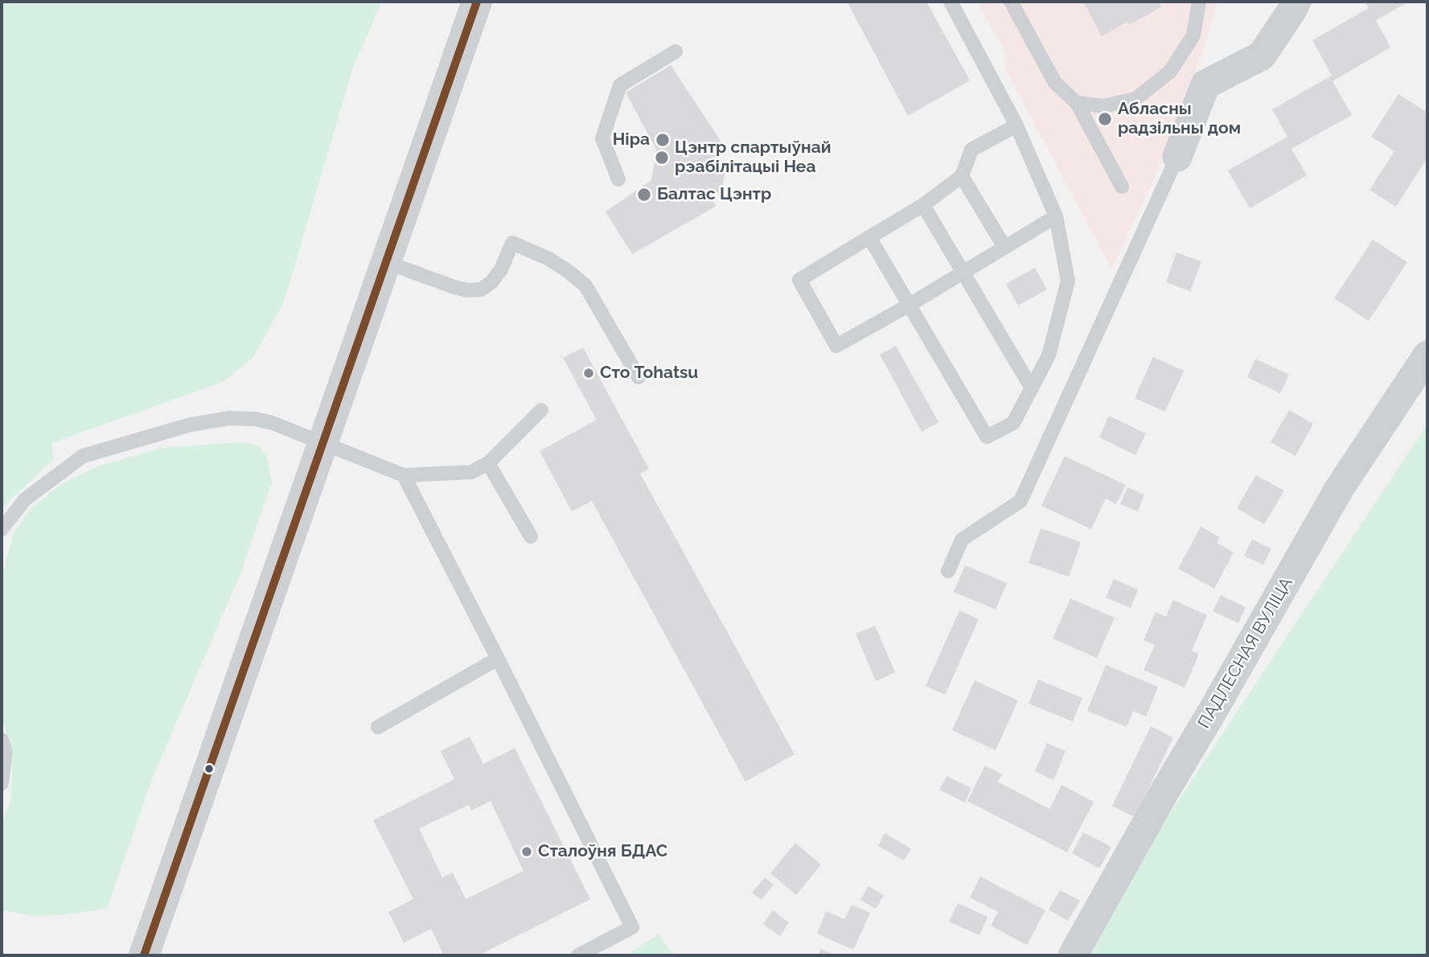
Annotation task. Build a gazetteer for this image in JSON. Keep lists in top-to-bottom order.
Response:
{
  "streets": {
    "street": ["ПАДЛЕСНАЯ ВУЛІЦА"]
  },
  "places": [
    "Абласны радзільны дом",
    "Ніра",
    "Цэнтр спартыўнай рэабілітацыі Неа",
    "Балтас Цэнтр",
    "Сто Tohatsu",
    "Сталоўня БДАС"
  ]
}
